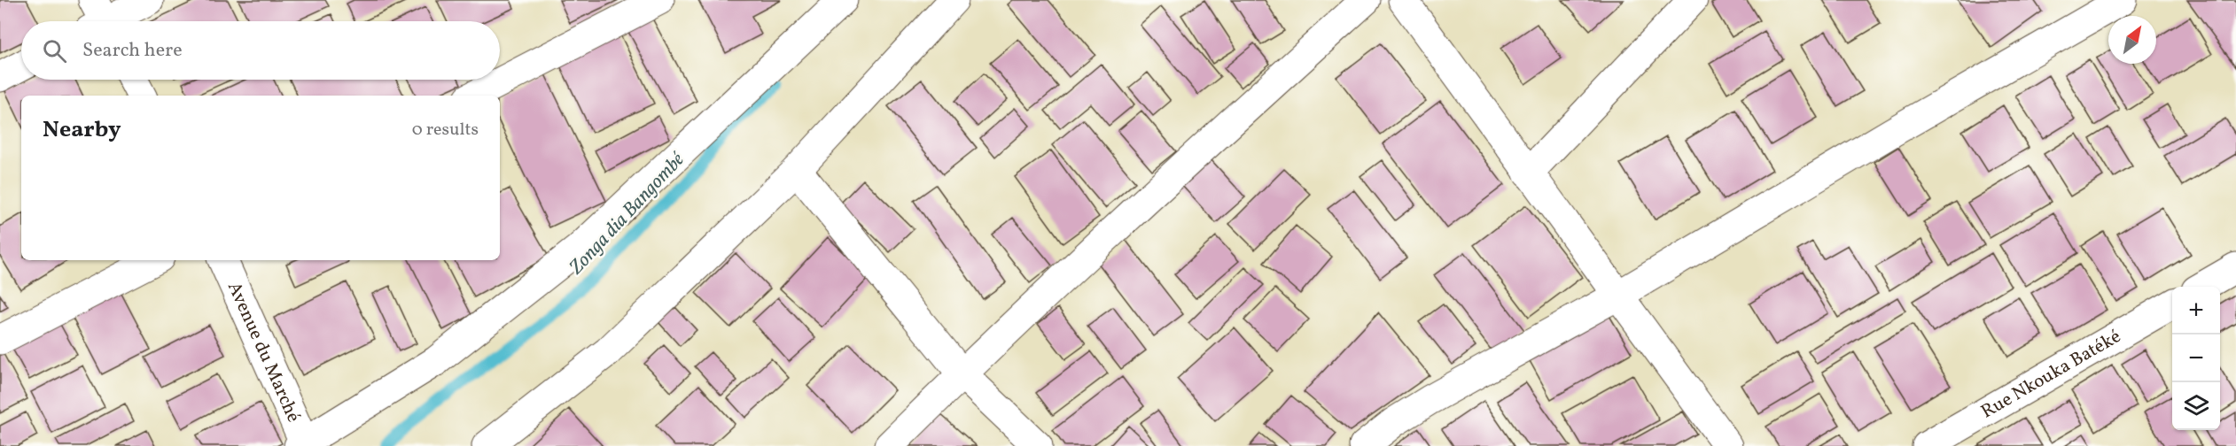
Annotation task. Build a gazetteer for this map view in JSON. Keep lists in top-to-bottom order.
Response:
{
  "streets": {
    "street": ["Avenue du Marché", "Rue Nkouka Batéké"]
  },
  "water": ["Zonga dia Bangombé"],
  "north": "top right",
  "page": {
    "search": "Search here",
    "heading": ["Nearby", "0 results"],
    "map_buttons": ["+", "−"]
  }
}
